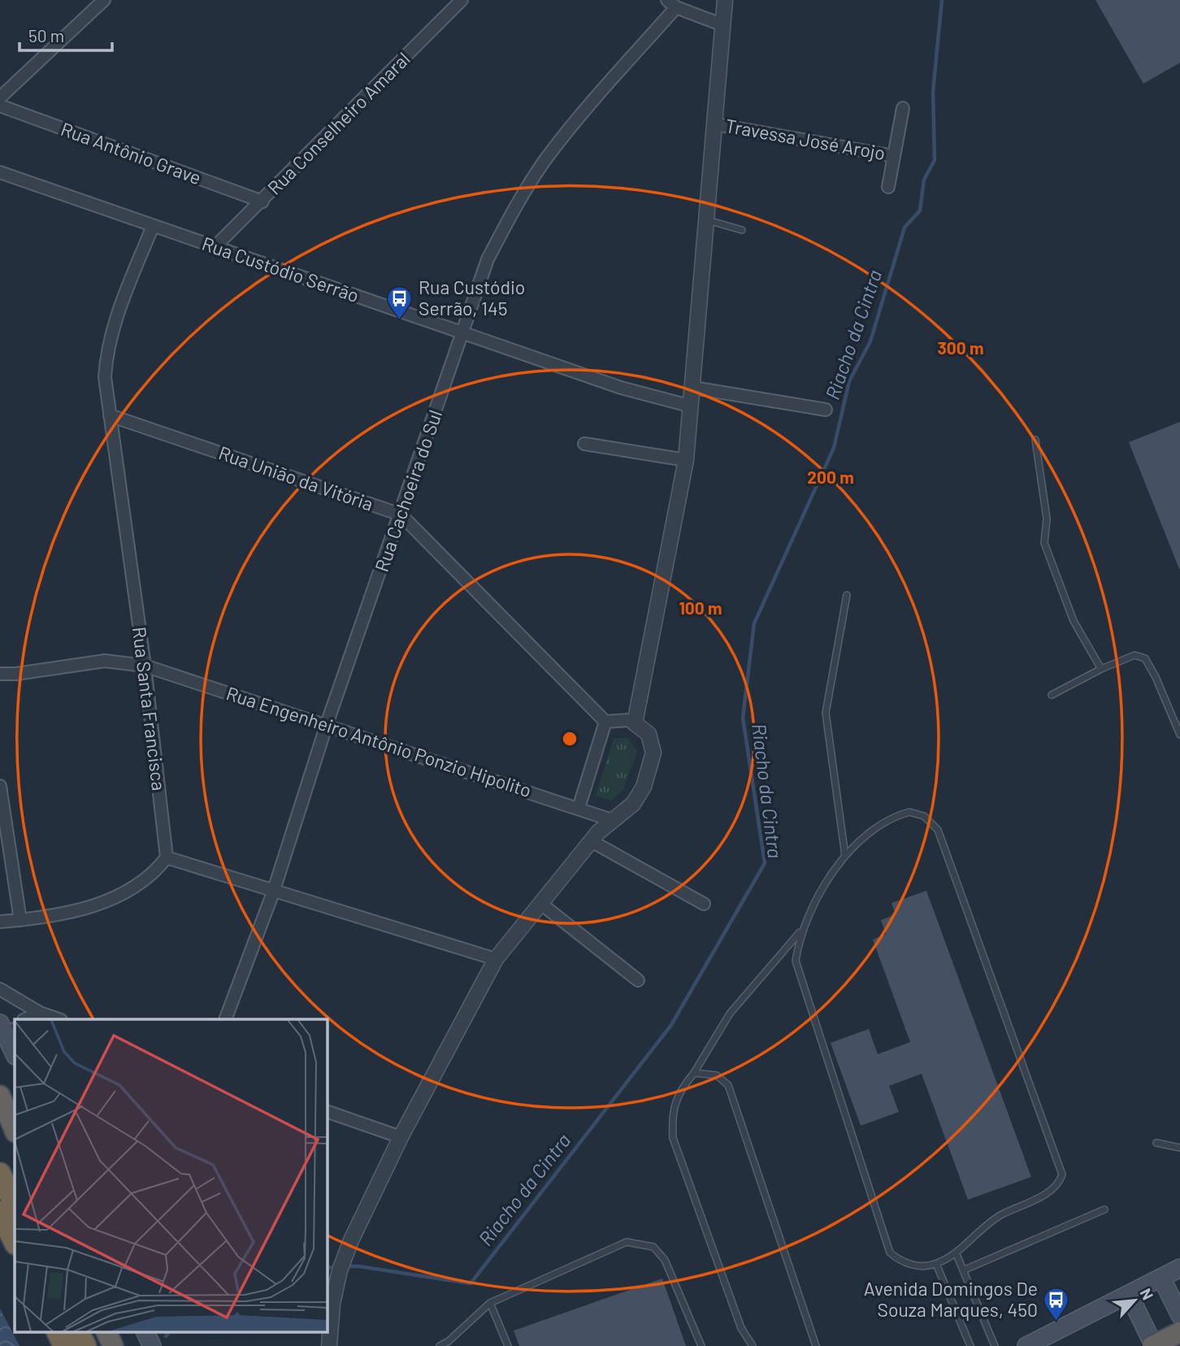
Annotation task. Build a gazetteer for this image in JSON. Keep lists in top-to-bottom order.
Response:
{
  "streets": {
    "street": [
      "Rua Conselheiro Amaral",
      "Travessa José Arojo",
      "Rua Antônio Grave",
      "Rua Custódio Serrão",
      "Rua União da Vitória",
      "Rua Cachoeira do Sul",
      "Rua Santa Francisca",
      "Rua Engenheiro Antônio Ponzio Hipolito"
    ]
  },
  "crossings": [
    ["Rua Conselheiro Amaral", "Rua Antônio Grave"],
    ["Rua Conselheiro Amaral", "Rua Custódio Serrão"],
    ["Rua Custódio Serrão", "Rua Cachoeira do Sul"],
    ["Rua Custódio Serrão", "Rua Santa Francisca"],
    ["Rua União da Vitória", "Rua Cachoeira do Sul"],
    ["Rua União da Vitória", "Rua Santa Francisca"],
    ["Rua Cachoeira do Sul", "Rua Engenheiro Antônio Ponzio Hipolito"],
    ["Rua Santa Francisca", "Rua Engenheiro Antônio Ponzio Hipolito"]
  ],
  "water": ["Riacho da Cintra"],
  "places": {
    "bus stop": ["Rua Custódio Serrão, 145", "Avenida Domingos De Souza Marques, 450"]
  },
  "scale_bar": "50 m",
  "north": "top right",
  "rings": ["300 m", "200 m", "100 m"]
}
